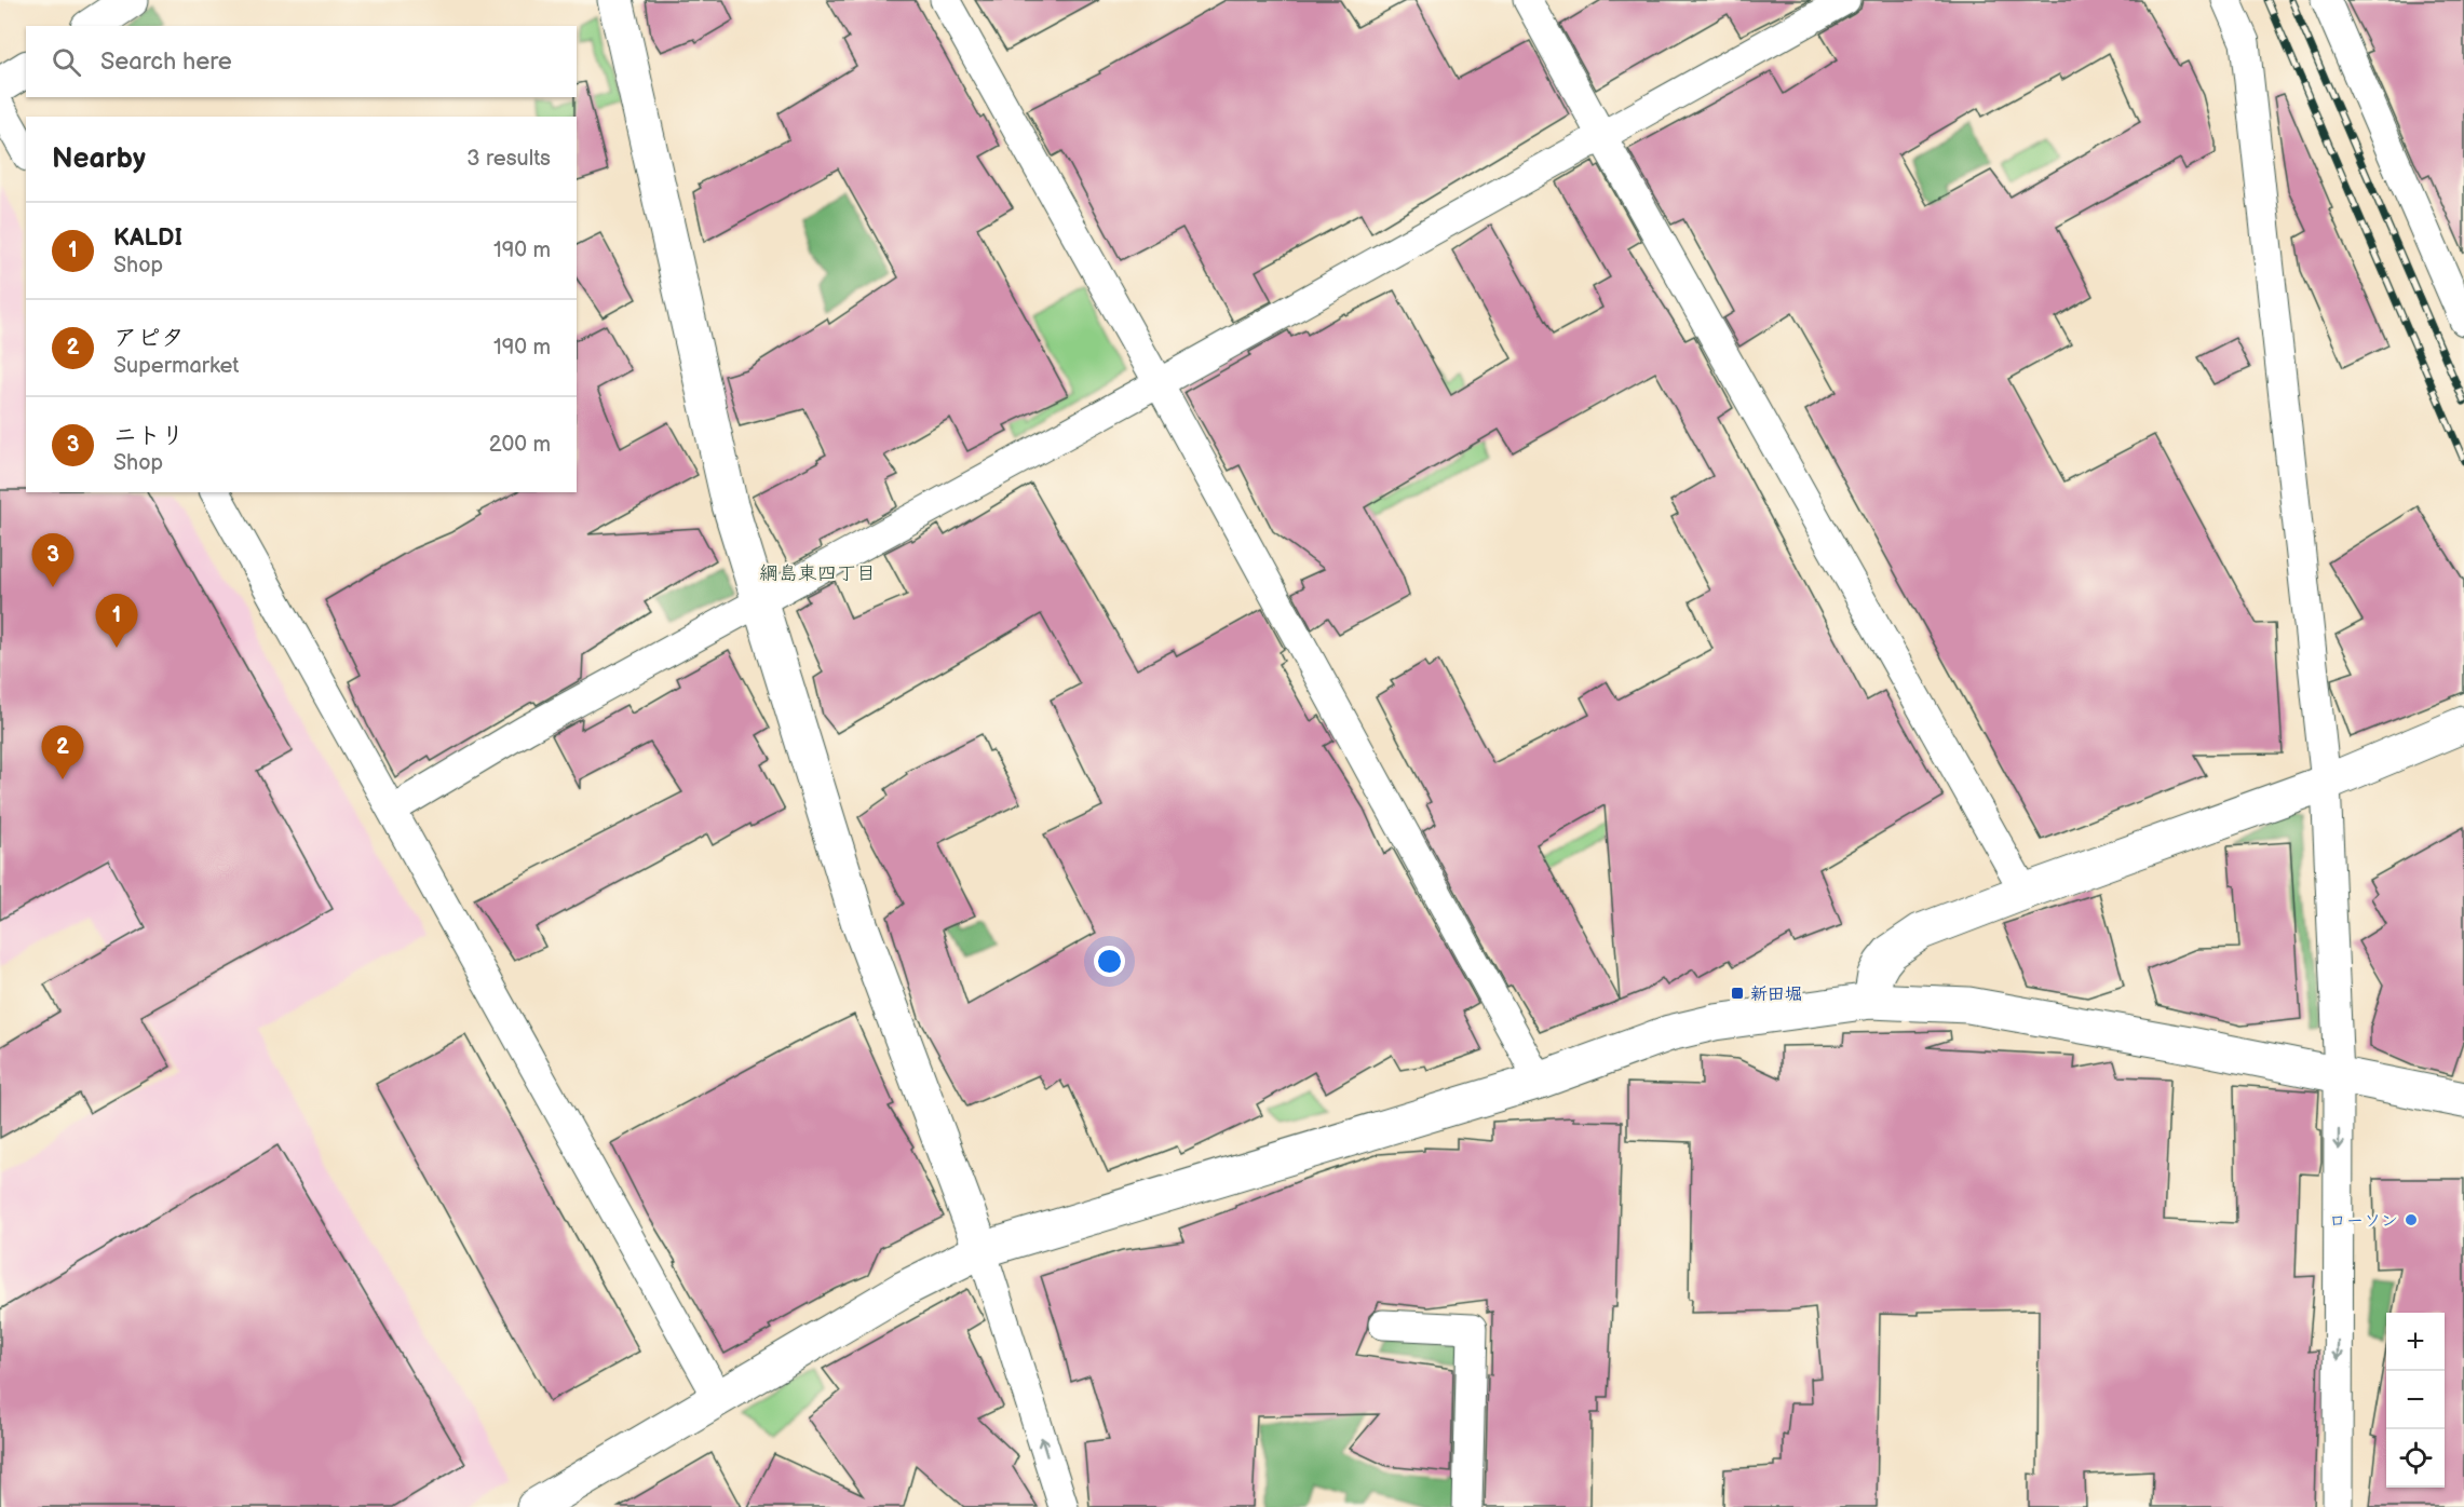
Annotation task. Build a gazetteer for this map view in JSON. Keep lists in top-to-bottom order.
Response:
{
  "districts": ["綱島東四丁目"],
  "places": {
    "transit": ["新田堀"],
    "other": ["ローソン"]
  },
  "page": {
    "search": "Search here",
    "heading": ["Nearby", "3 results"],
    "list": [
      {
        "mark": "1",
        "name": "KALDI",
        "note": "Shop",
        "value": "190 m"
      },
      {
        "mark": "2",
        "name": "アピタ",
        "note": "Supermarket",
        "value": "190 m"
      },
      {
        "mark": "3",
        "name": "ニトリ",
        "note": "Shop",
        "value": "200 m"
      }
    ],
    "pins": ["3", "1", "2"],
    "map_buttons": ["+", "−"]
  }
}
